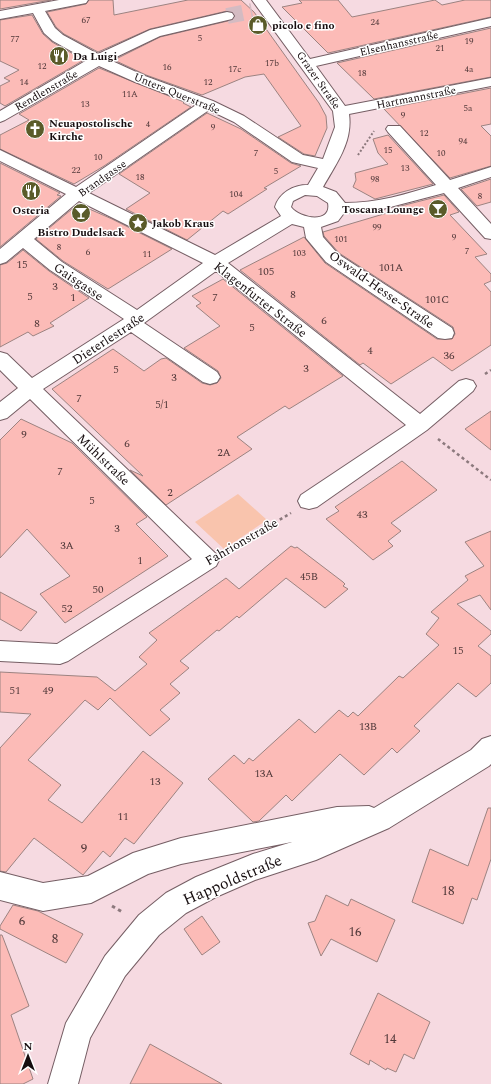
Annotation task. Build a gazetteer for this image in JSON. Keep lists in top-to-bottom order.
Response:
{
  "streets": {
    "street": [
      "Elsenhansstraße",
      "Grazer Straße",
      "Rendlenstraße",
      "Untere Querstraße",
      "Hartmannstraße",
      "Brandgasse",
      "Gaisgasse",
      "Oswald-Hesse-Straße",
      "Klagenfurter Straße",
      "Dieterlestraße",
      "Mühlstraße",
      "Fahrionstraße",
      "Happoldstraße"
    ]
  },
  "crossings": [
    ["Elsenhansstraße", "Grazer Straße"],
    ["Grazer Straße", "Untere Querstraße"],
    ["Grazer Straße", "Hartmannstraße"],
    ["Grazer Straße", "Oswald-Hesse-Straße"],
    ["Rendlenstraße", "Untere Querstraße"],
    ["Untere Querstraße", "Brandgasse"],
    ["Brandgasse", "Gaisgasse"],
    ["Brandgasse", "Klagenfurter Straße"],
    ["Gaisgasse", "Dieterlestraße"],
    ["Klagenfurter Straße", "Dieterlestraße"],
    ["Dieterlestraße", "Mühlstraße"],
    ["Mühlstraße", "Fahrionstraße"]
  ],
  "places": {
    "shop": ["picolo e fino"],
    "restaurant": ["Da Luigi", "Osteria"],
    "church": ["Neuapostolische Kirche"],
    "bar": ["Toscana Lounge", "Bistro Dudelsack"],
    "place": ["Jakob Kraus"]
  },
  "house_numbers": [
    "67",
    "24",
    "5",
    "77",
    "19",
    "21",
    "17b",
    "12",
    "16",
    "17c",
    "4a",
    "18",
    "14",
    "12",
    "11A",
    "13",
    "5a",
    "9",
    "4",
    "9",
    "12",
    "94",
    "15",
    "7",
    "10",
    "10",
    "13",
    "22",
    "5",
    "18",
    "98",
    "104",
    "8",
    "99",
    "9",
    "101",
    "8",
    "7",
    "6",
    "103",
    "11",
    "15",
    "101A",
    "105",
    "3",
    "8",
    "5",
    "1",
    "7",
    "101C",
    "6",
    "8",
    "5",
    "4",
    "36",
    "3",
    "5",
    "3",
    "7",
    "5/1",
    "9",
    "6",
    "2A",
    "7",
    "2",
    "5",
    "43",
    "3",
    "3A",
    "1",
    "45B",
    "50",
    "52",
    "15",
    "51",
    "49",
    "13B",
    "13A",
    "13",
    "11",
    "9",
    "18",
    "6",
    "16",
    "8",
    "14"
  ],
  "north": "top"
}
